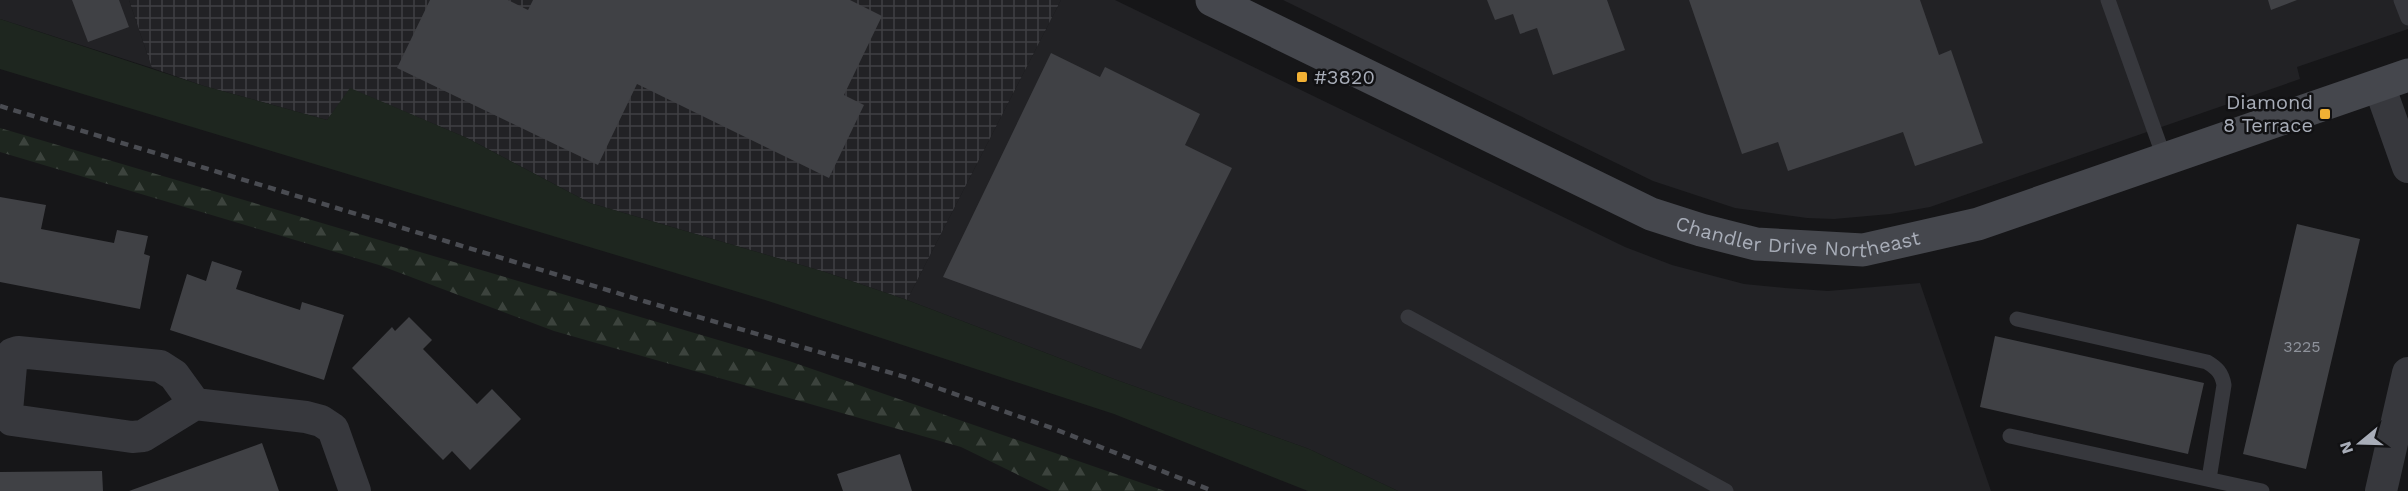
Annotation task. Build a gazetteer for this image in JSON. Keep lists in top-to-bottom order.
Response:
{
  "streets": {
    "street": ["Chandler Drive Northeast"]
  },
  "places": {
    "transit": ["#3820", "Diamond 8 Terrace"]
  },
  "house_numbers": ["3225"],
  "north": "left"
}
